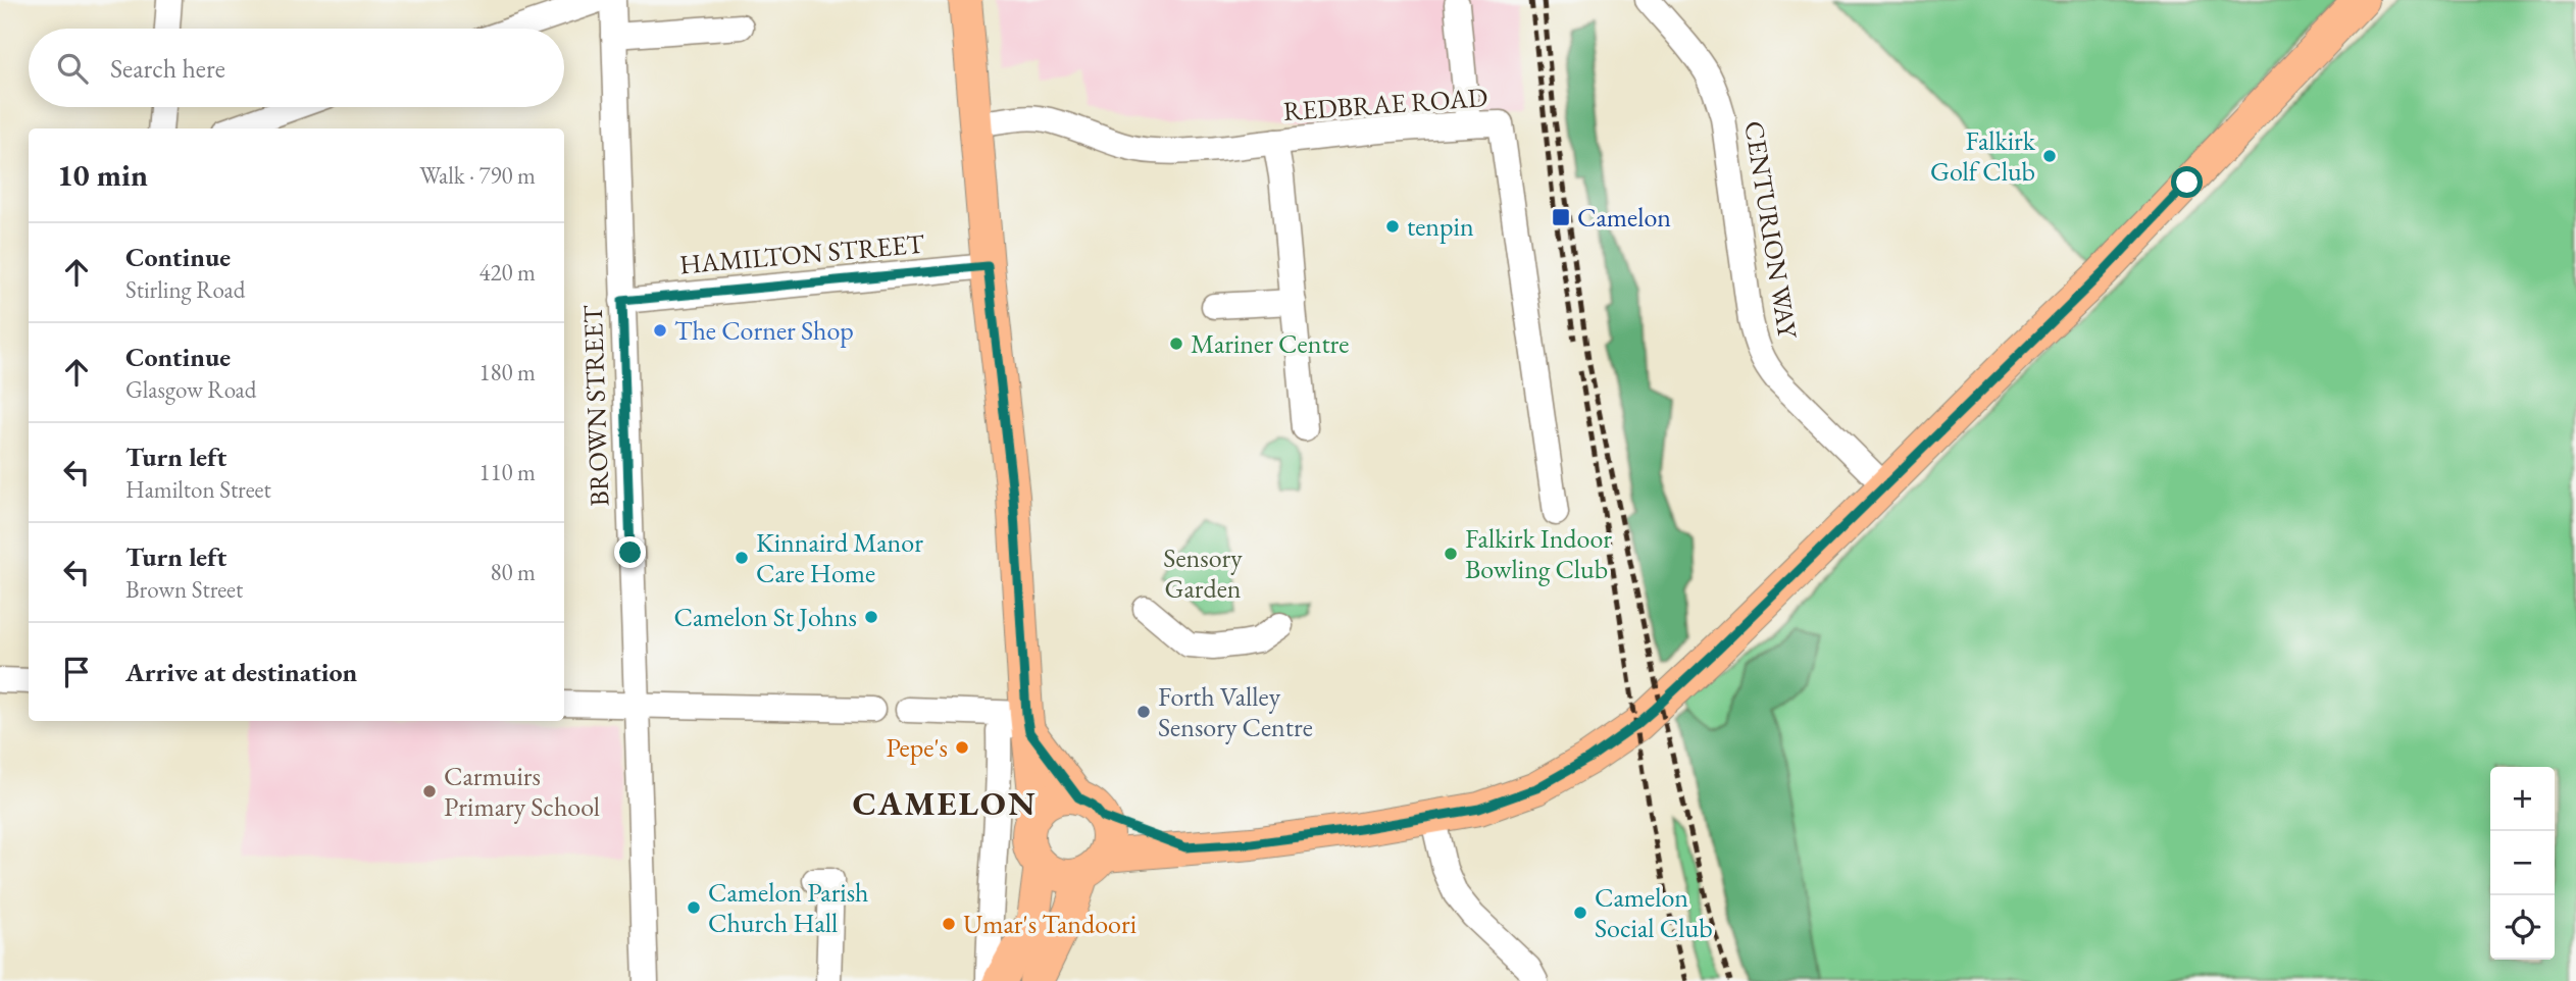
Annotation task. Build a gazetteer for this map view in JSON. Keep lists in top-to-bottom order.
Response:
{
  "streets": {
    "street": [
      "REDBRAE ROAD",
      "CENTURION WAY",
      "HAMILTON STREET",
      "BROWN STREET"
    ]
  },
  "crossings": [
    ["HAMILTON STREET", "BROWN STREET"]
  ],
  "districts": ["CAMELON"],
  "parks": ["Sensory Garden"],
  "places": {
    "other": [
      "Falkirk Golf Club",
      "tenpin",
      "The Corner Shop",
      "Mariner Centre",
      "Falkirk Indoor Bowling Club",
      "Kinnaird Manor Care Home",
      "Camelon St Johns",
      "Forth Valley Sensory Centre",
      "Pepe's",
      "Carmuirs Primary School",
      "Camelon Parish Church Hall",
      "Camelon Social Club",
      "Umar's Tandoori"
    ],
    "transit": ["Camelon"]
  },
  "page": {
    "search": "Search here",
    "heading": ["10 min", "Walk · 790 m"],
    "list": [
      ["Continue", "Stirling Road", "420 m"],
      ["Continue", "Glasgow Road", "180 m"],
      ["Turn left", "Hamilton Street", "110 m"],
      ["Turn left", "Brown Street", "80 m"],
      "Arrive at destination"
    ],
    "map_buttons": ["+", "−"]
  }
}
